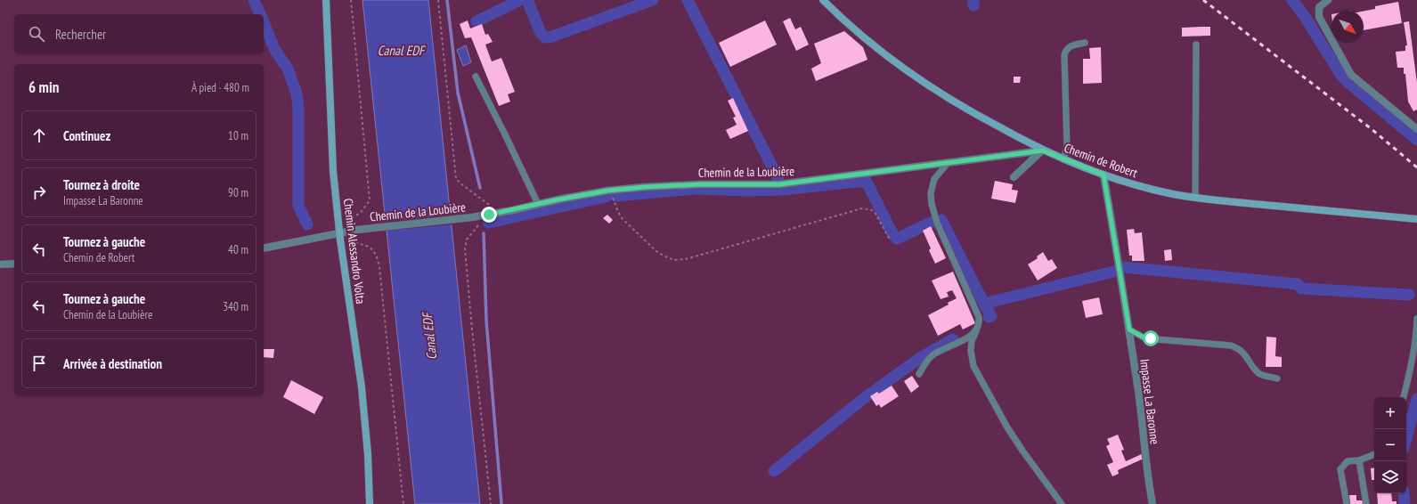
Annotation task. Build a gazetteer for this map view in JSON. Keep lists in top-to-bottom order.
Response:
{
  "streets": {
    "street": [
      "Chemin de Robert",
      "Chemin de la Loubière",
      "Chemin Alessandro Volta",
      "Impasse La Baronne"
    ]
  },
  "crossings": [
    ["Chemin de Robert", "Chemin de la Loubière"],
    ["Chemin de Robert", "Impasse La Baronne"],
    ["Chemin de la Loubière", "Chemin Alessandro Volta"]
  ],
  "water": ["Canal EDF"],
  "north": "bottom right",
  "page": {
    "search": "Rechercher",
    "heading": ["6 min", "À pied · 480 m"],
    "list": [
      ["Continuez", "10 m"],
      ["Tournez à droite", "Impasse La Baronne", "90 m"],
      ["Tournez à gauche", "Chemin de Robert", "40 m"],
      ["Tournez à gauche", "Chemin de la Loubière", "340 m"],
      "Arrivée à destination"
    ],
    "map_buttons": ["+", "−"]
  }
}
